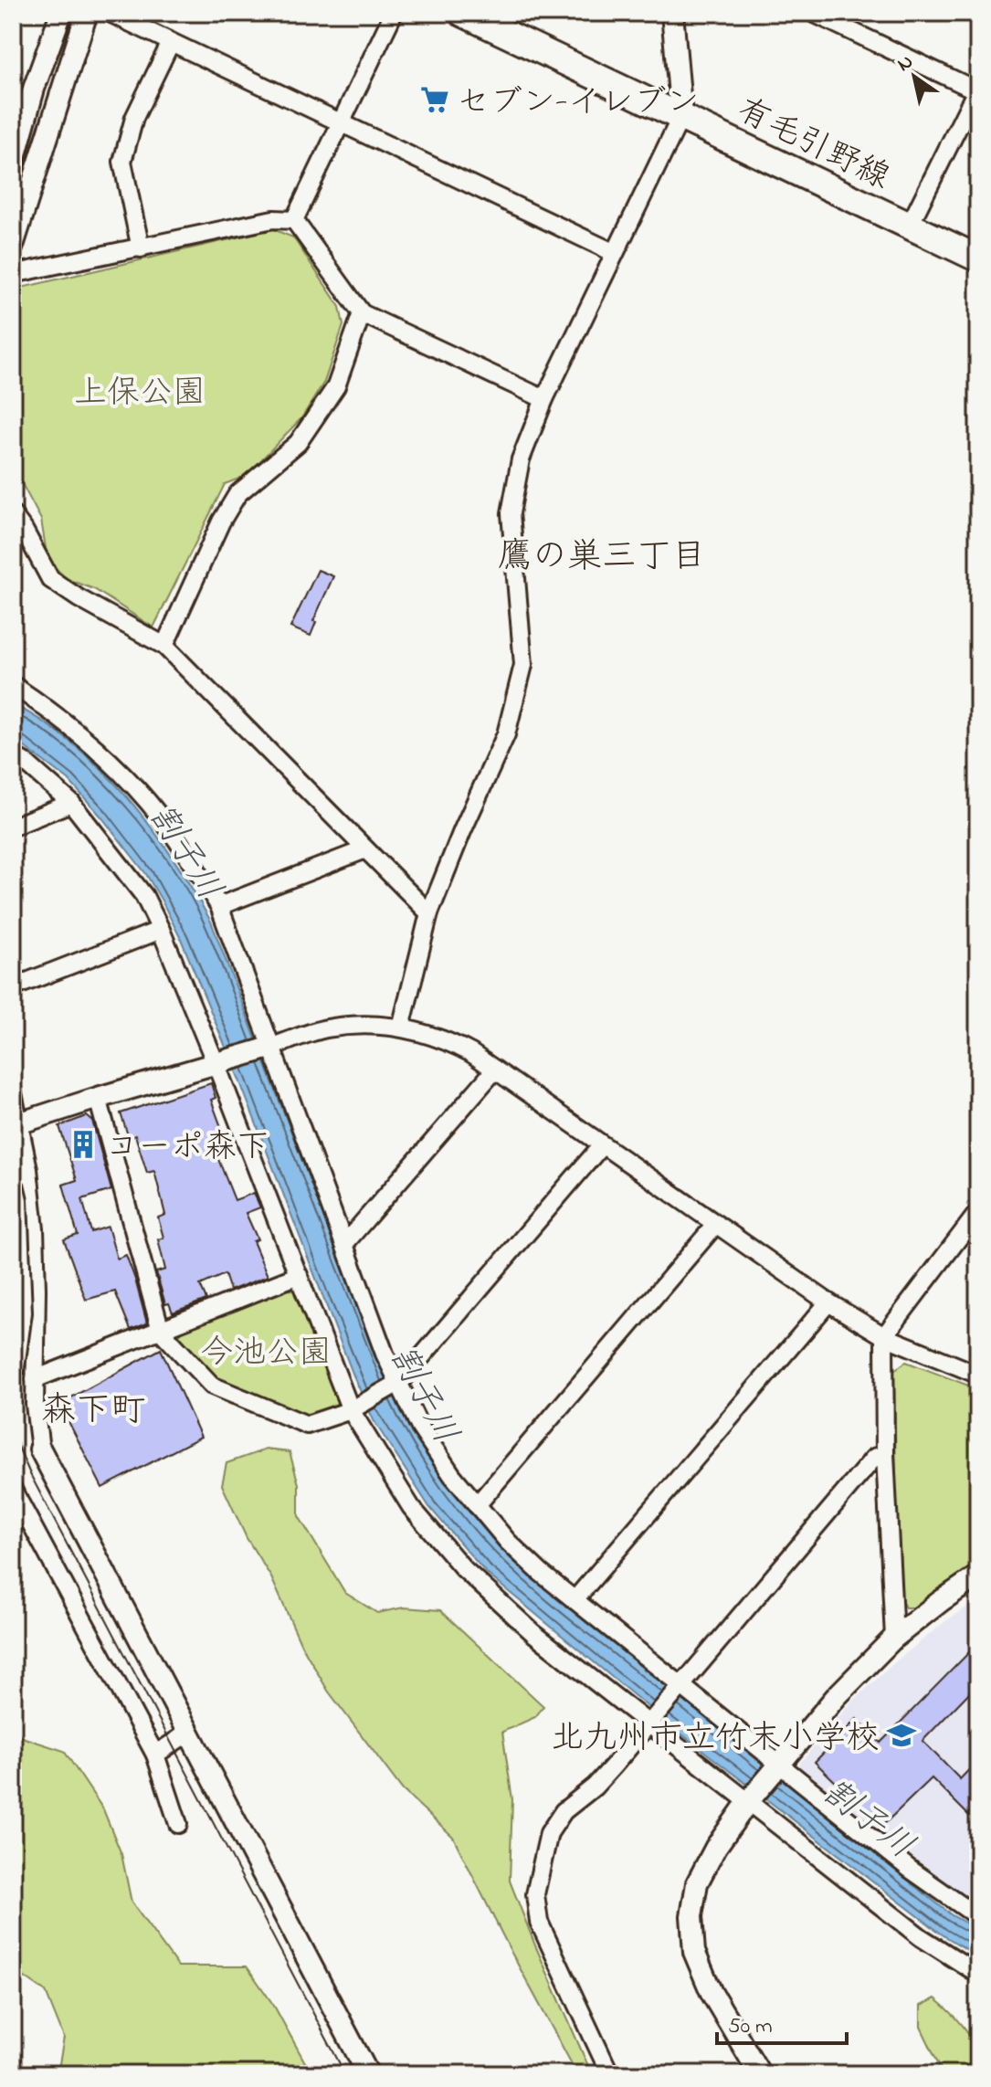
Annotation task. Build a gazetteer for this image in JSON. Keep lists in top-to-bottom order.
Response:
{
  "streets": {
    "main road": ["有毛引野線"]
  },
  "districts": ["鷹の巣三丁目", "森下町"],
  "water": ["割子川"],
  "parks": ["上保公園", "今池公園"],
  "places": {
    "supermarket": ["セブン-イレブン"],
    "building": ["コーポ森下"],
    "school or university": ["北九州市立竹末小学校"]
  },
  "scale_bar": "50 m",
  "north": "top left"
}
